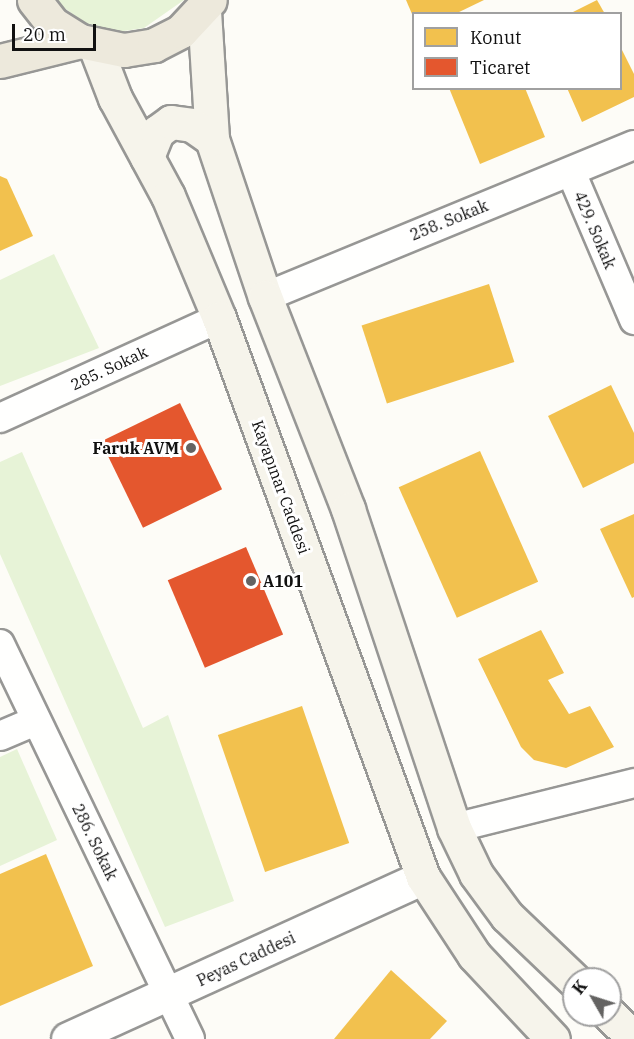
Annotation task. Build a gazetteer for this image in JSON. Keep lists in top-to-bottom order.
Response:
{
  "streets": {
    "main road": ["Kayapınar Caddesi"],
    "street": [
      "258. Sokak",
      "429. Sokak",
      "285. Sokak",
      "286. Sokak",
      "Peyas Caddesi"
    ]
  },
  "crossings": [
    ["258. Sokak", "429. Sokak"],
    ["285. Sokak", "Kayapınar Caddesi"],
    ["Kayapınar Caddesi", "Peyas Caddesi"],
    ["286. Sokak", "Peyas Caddesi"]
  ],
  "places": ["Faruk AVM", "A101"],
  "legend": ["Konut", "Ticaret"],
  "scale_bar": "20 m",
  "north": "top left"
}
